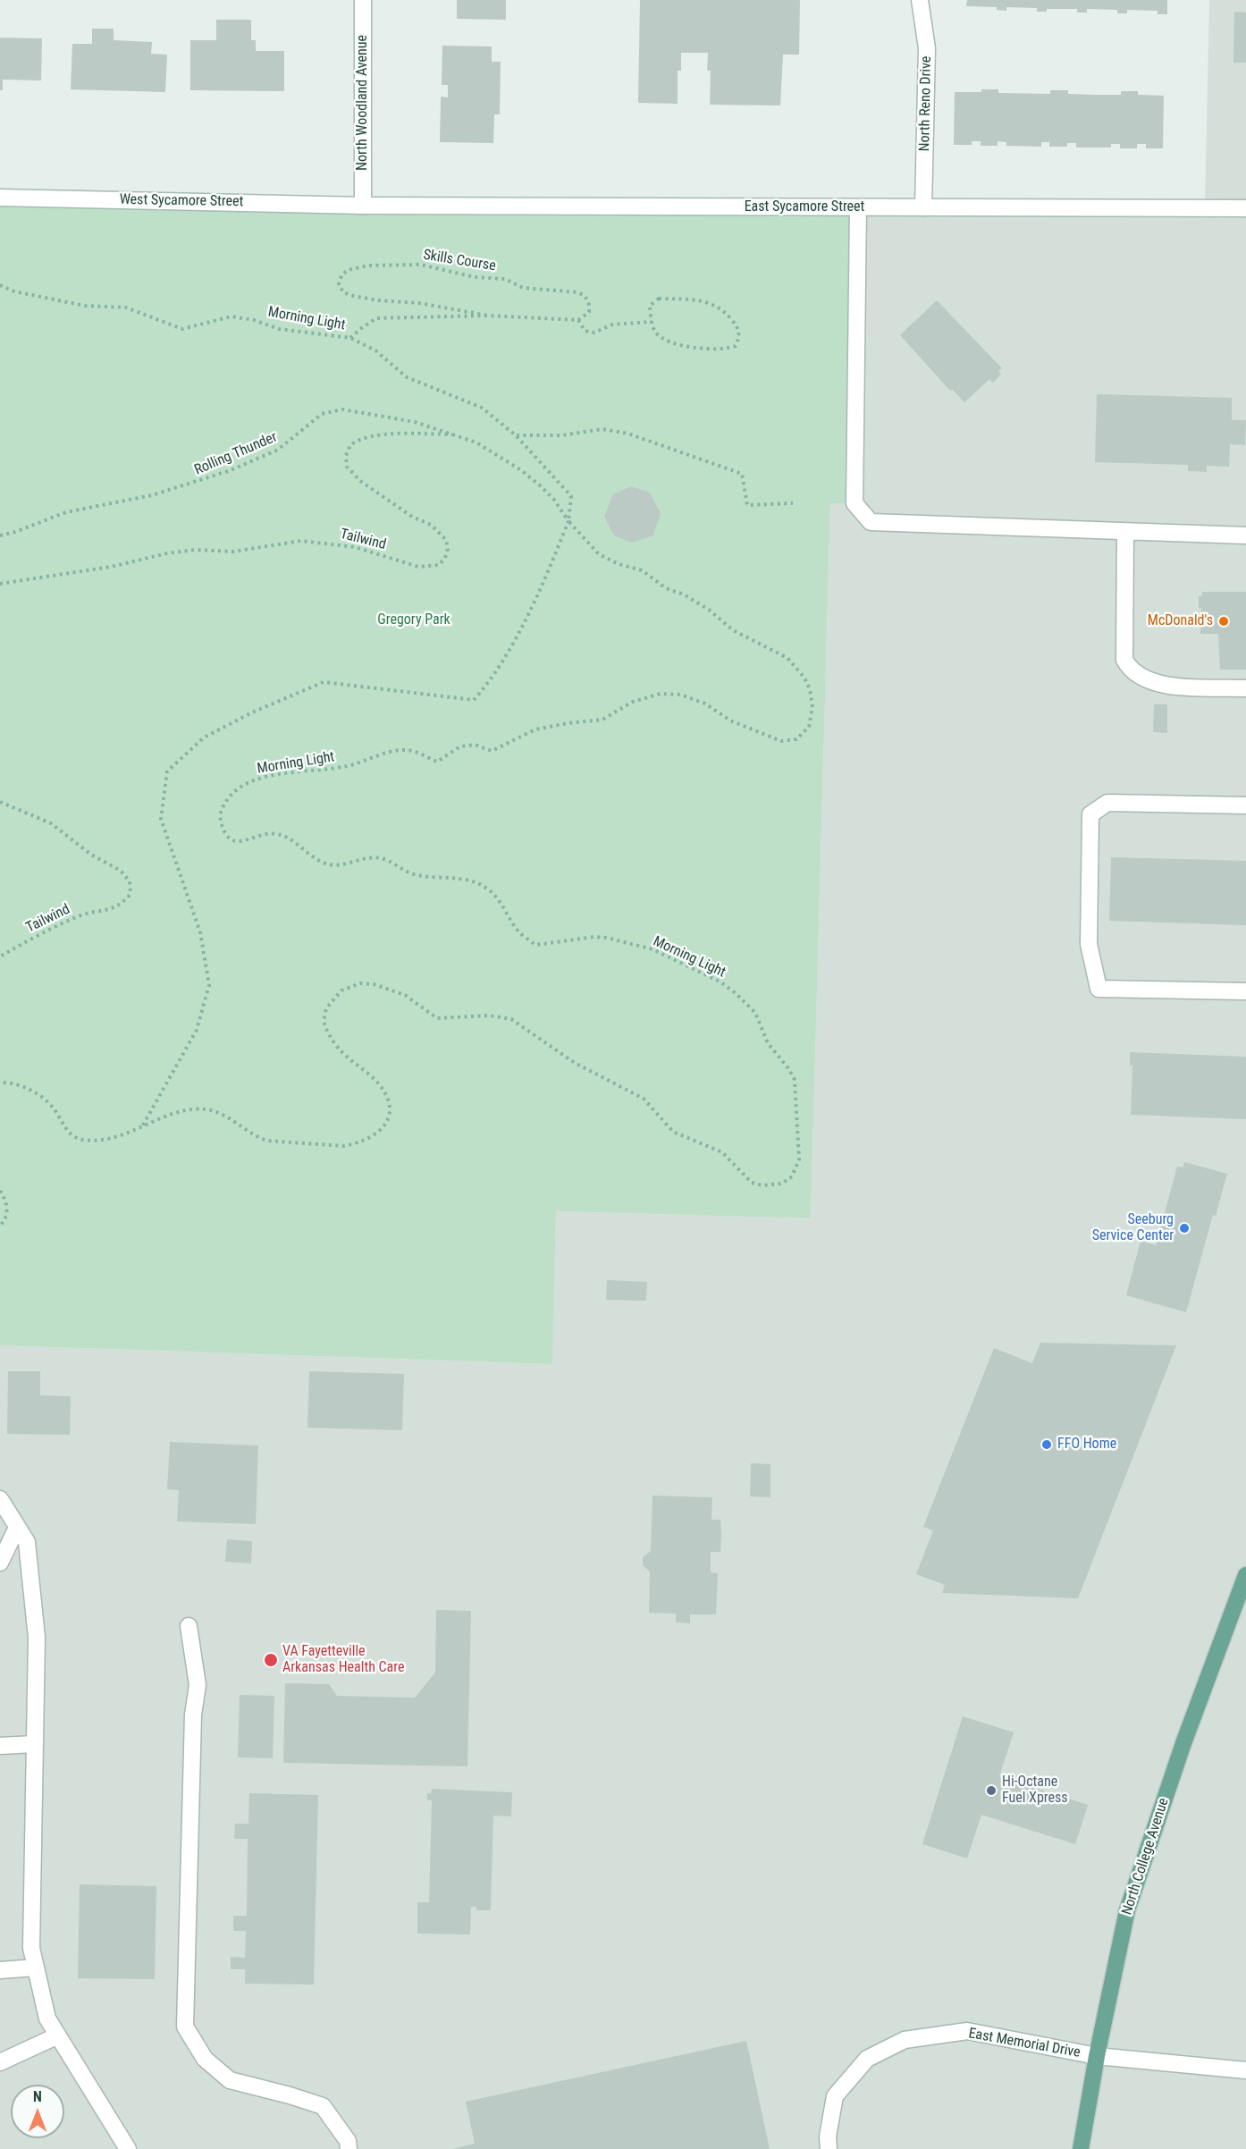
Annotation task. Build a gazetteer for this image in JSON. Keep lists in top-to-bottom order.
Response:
{
  "streets": {
    "main road": ["North College Avenue"],
    "street": [
      "North Woodland Avenue",
      "North Reno Drive",
      "West Sycamore Street",
      "East Sycamore Street",
      "East Memorial Drive"
    ],
    "path": [
      "Skills Course",
      "Morning Light",
      "Rolling Thunder",
      "Tailwind"
    ]
  },
  "crossings": [
    ["North Woodland Avenue", "West Sycamore Street"],
    ["North Woodland Avenue", "East Sycamore Street"],
    ["North Reno Drive", "East Sycamore Street"],
    ["West Sycamore Street", "East Sycamore Street"],
    ["Morning Light", "Rolling Thunder"],
    ["Rolling Thunder", "Tailwind"],
    ["North College Avenue", "East Memorial Drive"]
  ],
  "parks": ["Gregory Park"],
  "places": [
    "McDonald's",
    "Seeburg Service Center",
    "FFO Home",
    "VA Fayetteville Arkansas Health Care",
    "Hi-Octane Fuel Xpress"
  ],
  "north": "top"
}
